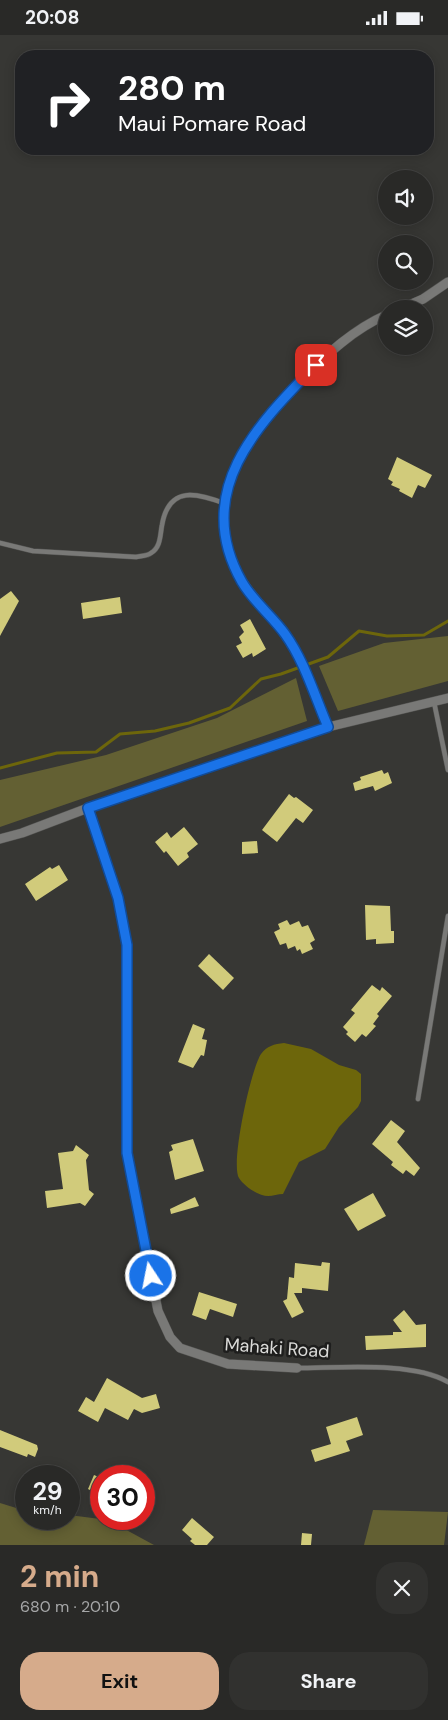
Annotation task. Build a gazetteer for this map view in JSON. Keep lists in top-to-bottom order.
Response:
{
  "streets": {
    "street": ["Mahaki Road"]
  },
  "page": {
    "status": "20:08",
    "turn": ["280 m", "Maui Pomare Road"],
    "speed": "29 km/h",
    "limit": "30",
    "heading": ["2 min", "680 m · 20:10"],
    "buttons": ["Exit", "Share"]
  }
}
